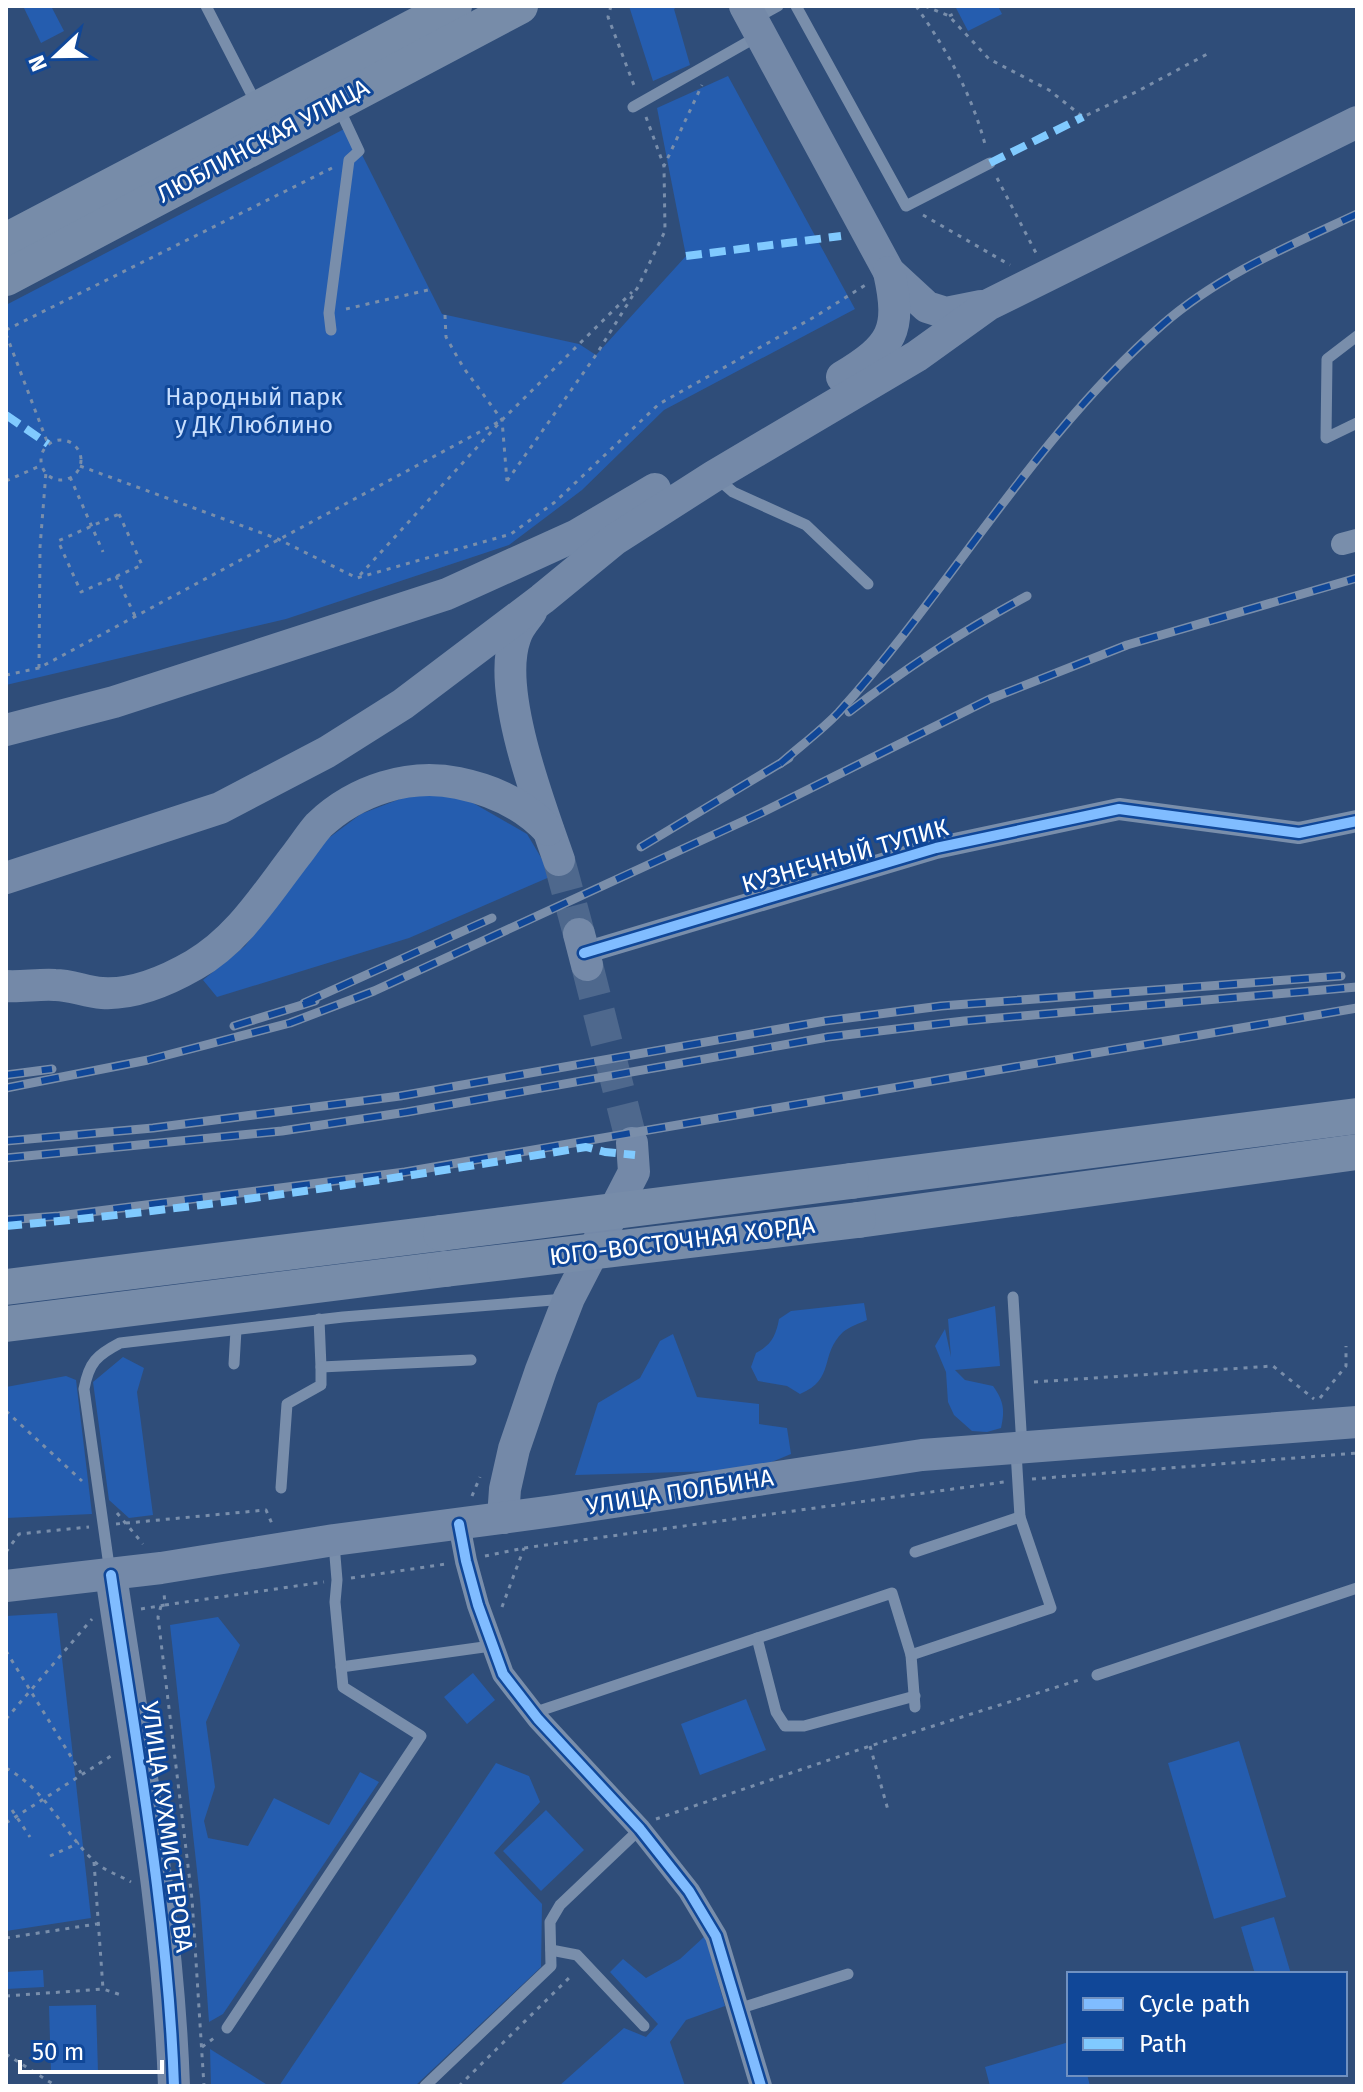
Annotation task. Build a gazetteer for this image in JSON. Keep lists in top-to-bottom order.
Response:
{
  "streets": {
    "main road": [
      "ЛЮБЛИНСКАЯ УЛИЦА",
      "ЮГО-ВОСТОЧНАЯ ХОРДА",
      "УЛИЦА ПОЛБИНА",
      "УЛИЦА КУХМИСТЕРОВА"
    ],
    "street": ["КУЗНЕЧНЫЙ ТУПИК"]
  },
  "crossings": [
    ["УЛИЦА ПОЛБИНА", "УЛИЦА КУХМИСТЕРОВА"]
  ],
  "parks": ["Народный парк у ДК Люблино"],
  "legend": ["Cycle path", "Path"],
  "scale_bar": "50 m",
  "north": "left"
}
